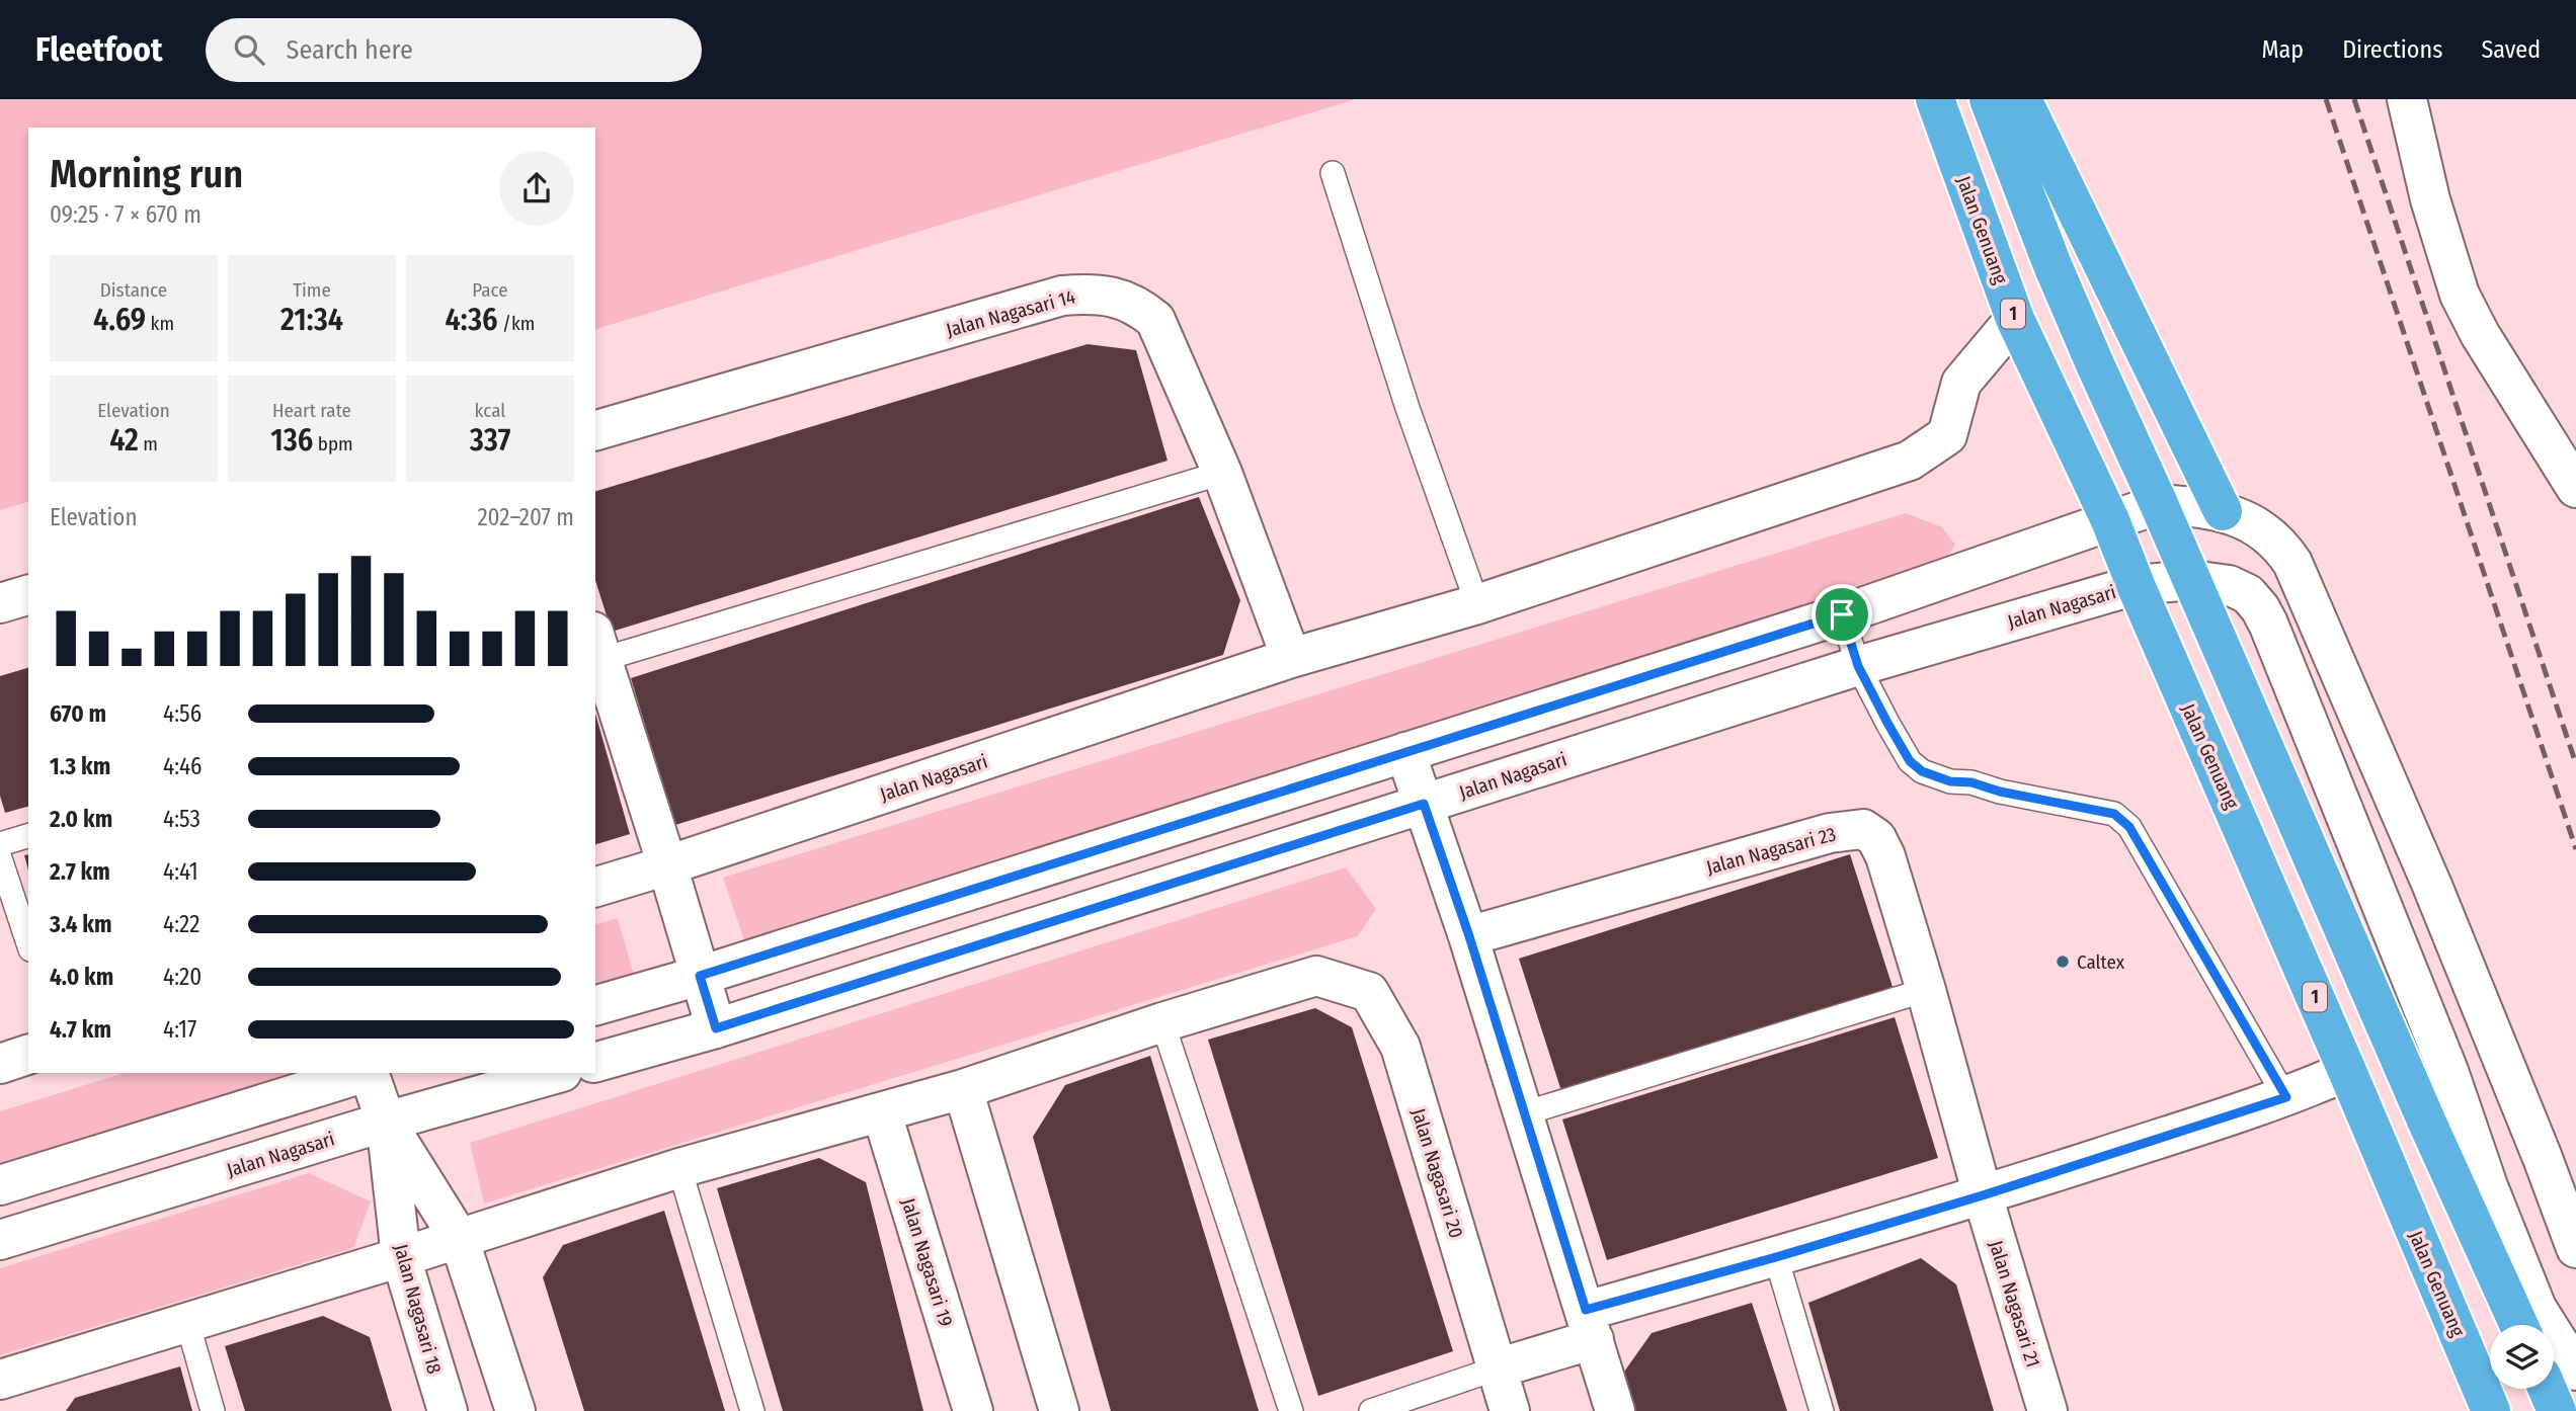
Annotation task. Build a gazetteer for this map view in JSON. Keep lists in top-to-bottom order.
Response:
{
  "streets": {
    "highway": ["Jalan Genuang", "1"],
    "street": [
      "Jalan Nagasari 14",
      "Jalan Nagasari",
      "Jalan Nagasari 23",
      "Jalan Nagasari 20",
      "Jalan Nagasari 19",
      "Jalan Nagasari 21",
      "Jalan Nagasari 18"
    ]
  },
  "crossings": [
    ["Jalan Genuang", "Jalan Nagasari"],
    ["Jalan Nagasari 14", "Jalan Nagasari"],
    ["Jalan Nagasari", "Jalan Nagasari 18"],
    ["Jalan Nagasari 23", "Jalan Nagasari 21"]
  ],
  "places": ["Caltex"],
  "page": {
    "header": "Fleetfoot",
    "search": "Search here",
    "nav": ["Map", "Directions", "Saved"],
    "heading": ["Morning run", "09:25 · 7 × 670 m"],
    "stats": [
      ["Distance", "4.69 km"],
      ["Time", "21:34"],
      ["Pace", "4:36 /km"],
      ["Elevation", "42 m"],
      ["Heart rate", "136 bpm"],
      ["kcal", "337"]
    ],
    "chart": ["Elevation", "202–207 m"],
    "list": [
      {
        "name": "670 m",
        "note": "4:56"
      },
      {
        "name": "1.3 km",
        "note": "4:46"
      },
      {
        "name": "2.0 km",
        "note": "4:53"
      },
      {
        "name": "2.7 km",
        "note": "4:41"
      },
      {
        "name": "3.4 km",
        "note": "4:22"
      },
      {
        "name": "4.0 km",
        "note": "4:20"
      },
      {
        "name": "4.7 km",
        "note": "4:17"
      }
    ]
  }
}
